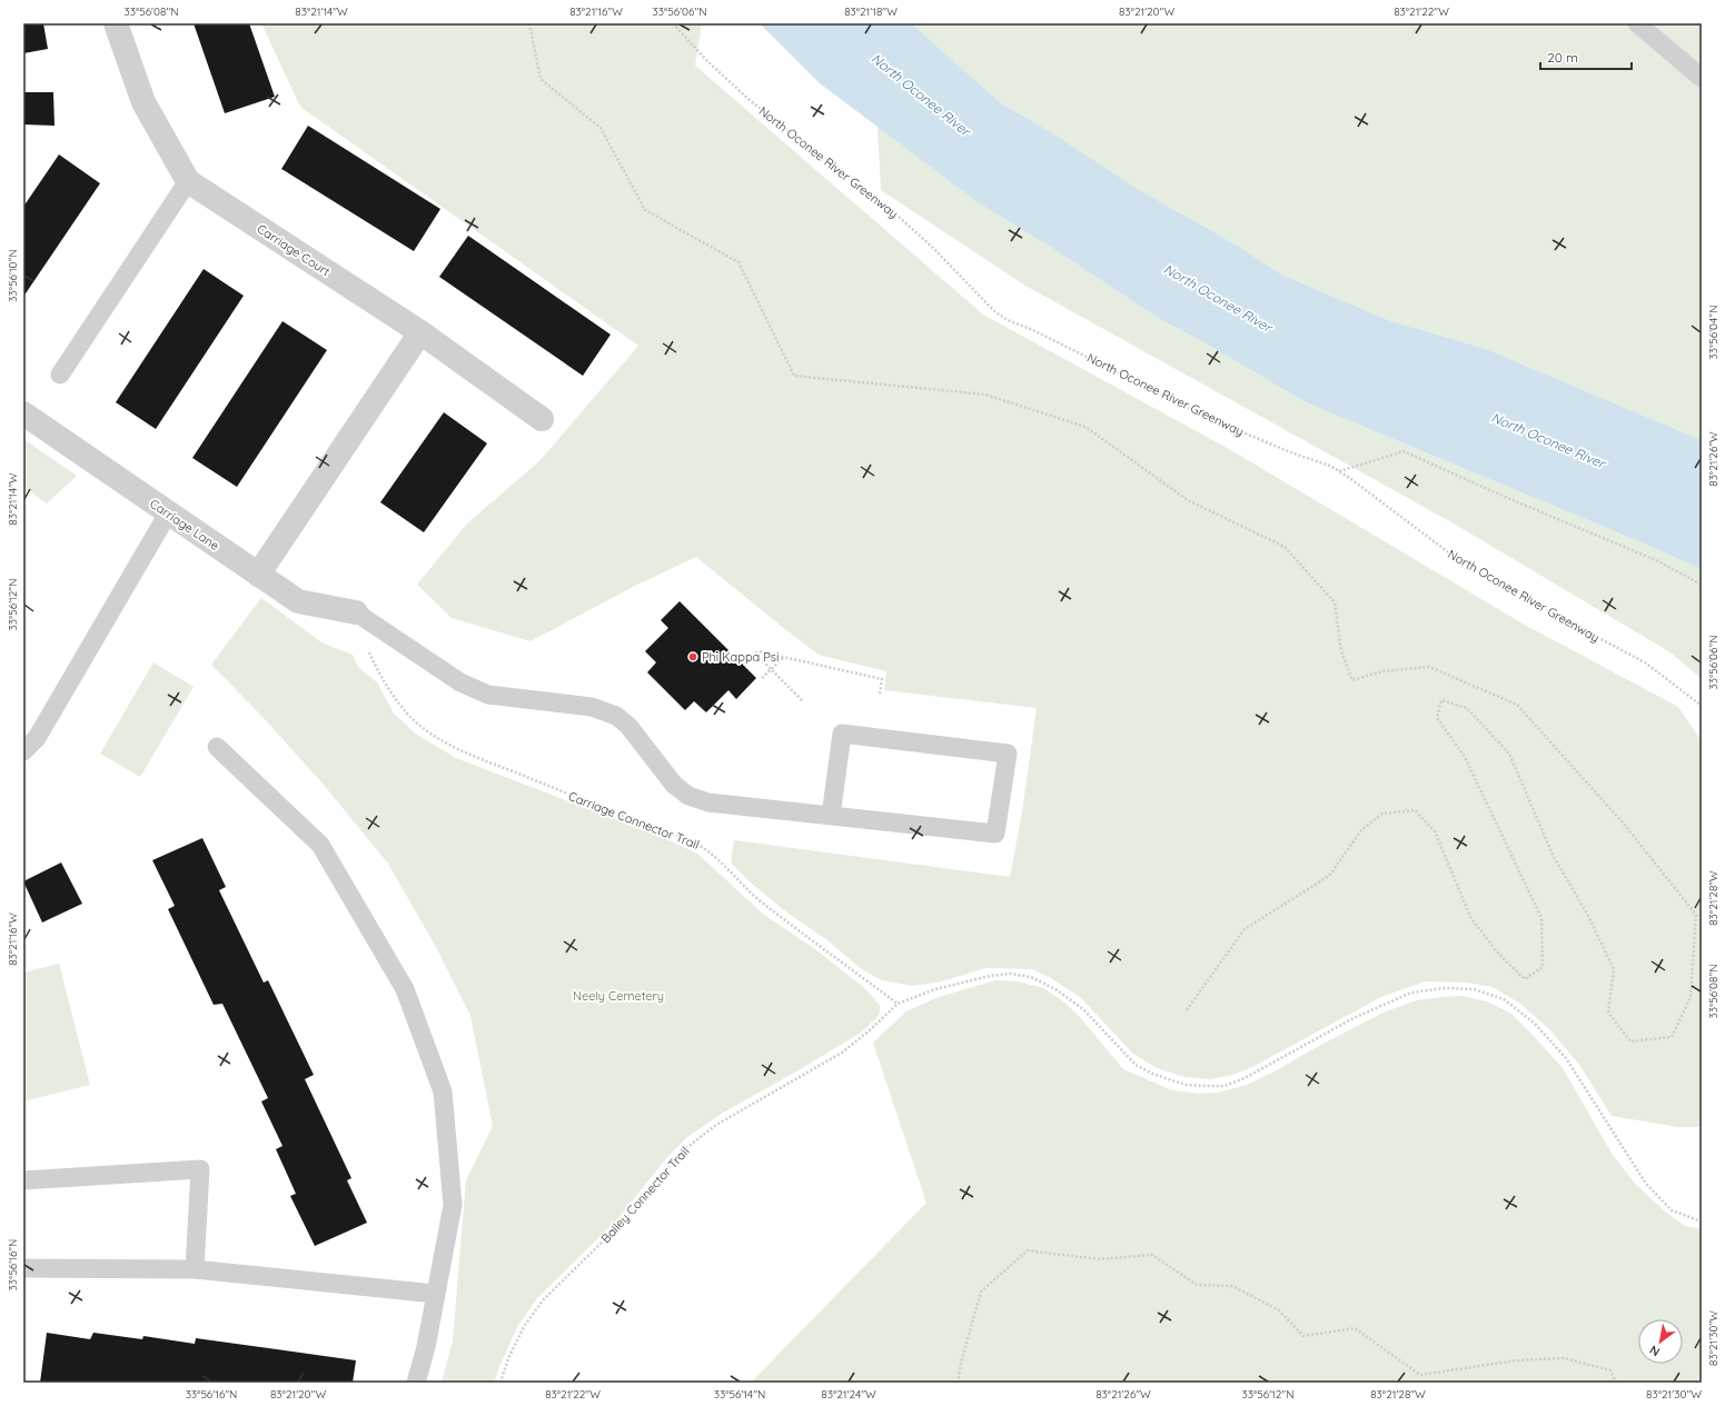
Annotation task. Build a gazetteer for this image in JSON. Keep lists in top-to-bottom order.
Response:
{
  "streets": {
    "street": ["Carriage Court", "Carriage Lane"],
    "path": ["North Oconee River Greenway", "Carriage Connector Trail", "Bailey Connector Trail"]
  },
  "crossings": [
    ["Carriage Connector Trail", "Bailey Connector Trail"]
  ],
  "water": ["North Oconee River"],
  "parks": ["Neely Cemetery"],
  "places": ["Phi Kappa Psi"],
  "scale_bar": "20 m",
  "north": "bottom left",
  "coordinates": [
    "33°56'08\"N",
    "83°21'14\"W",
    "83°21'16\"W",
    "33°56'06\"N",
    "83°21'18\"W",
    "83°21'20\"W",
    "83°21'22\"W",
    "33°56'10\"N",
    "33°56'04\"N",
    "83°21'26\"W",
    "33°56'12\"N",
    "83°21'28\"W",
    "33°56'16\"N",
    "83°21'30\"W",
    "33°56'14\"N",
    "83°21'24\"W"
  ]
}
